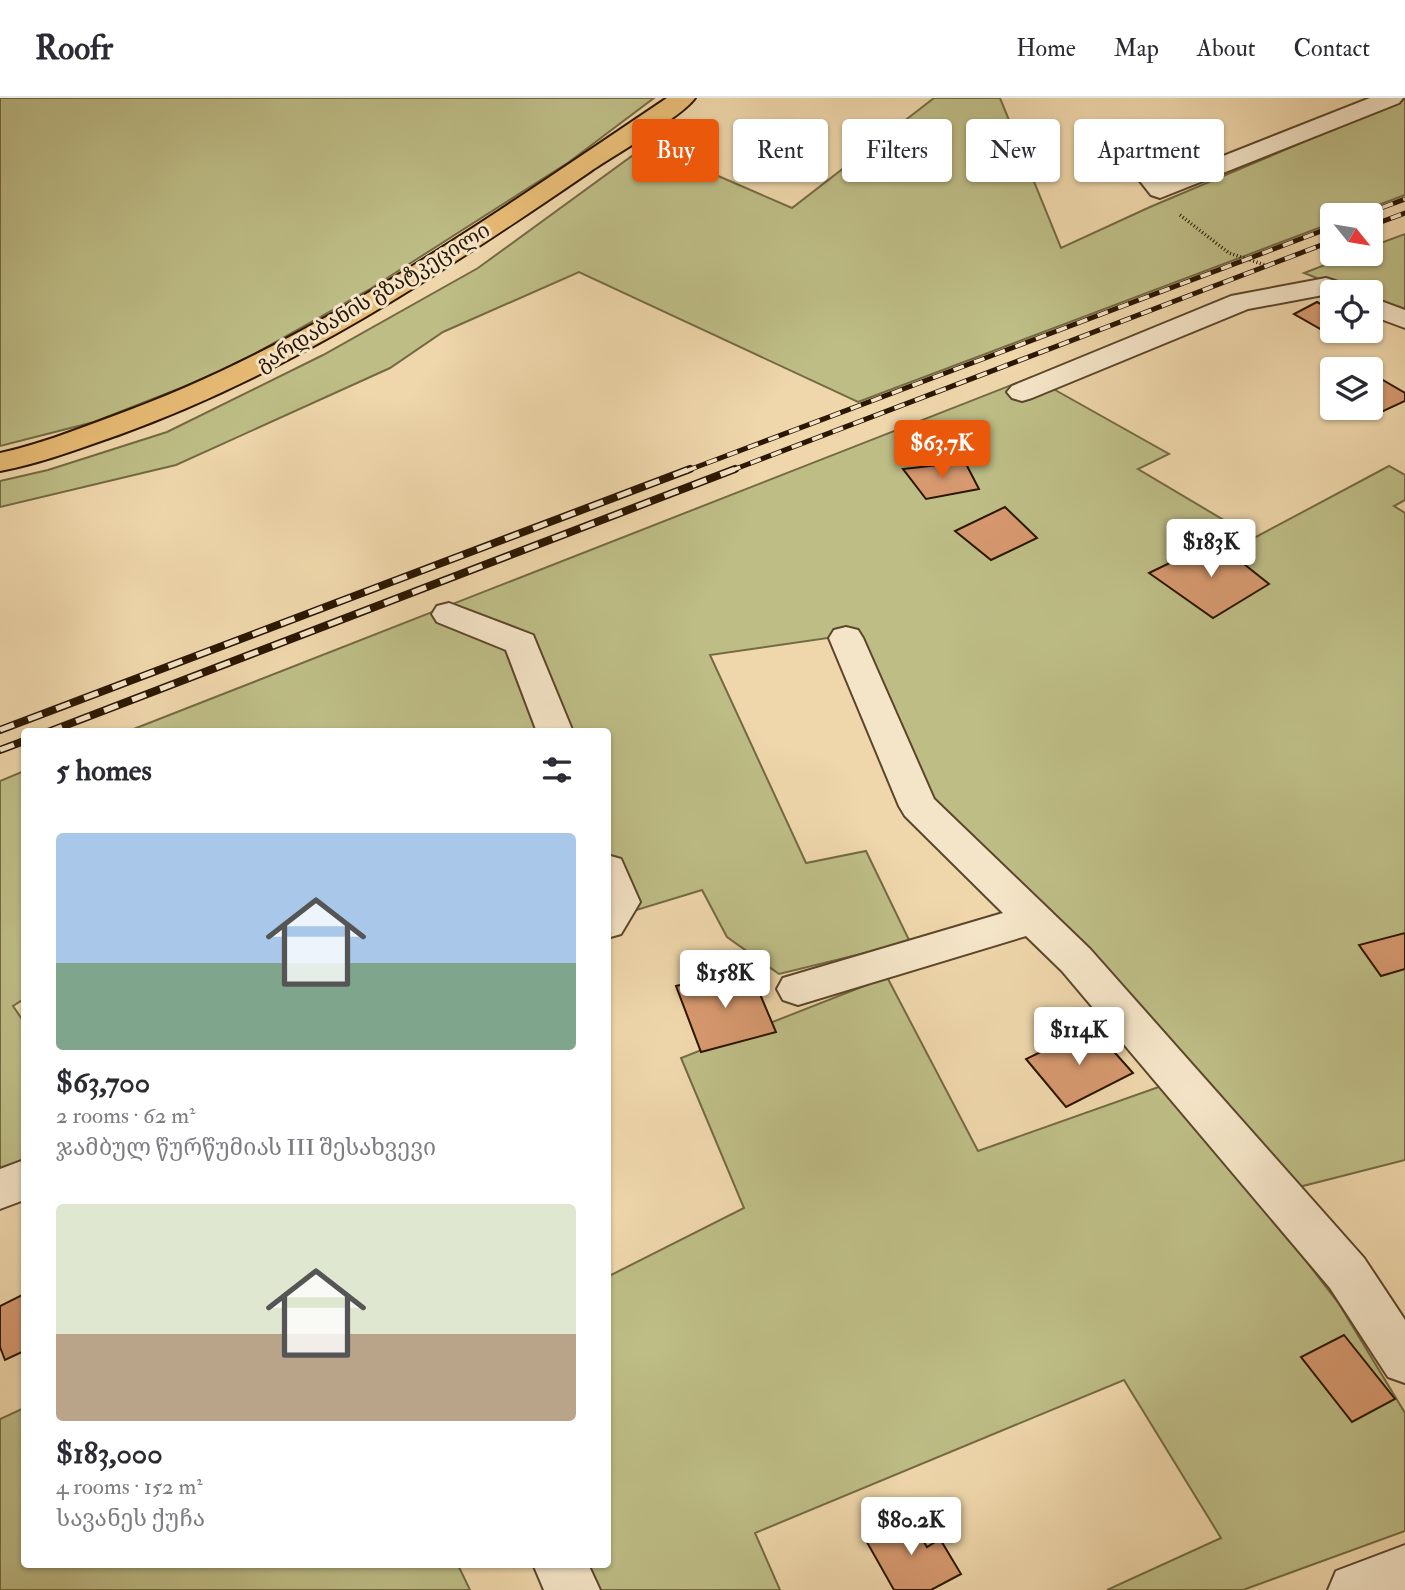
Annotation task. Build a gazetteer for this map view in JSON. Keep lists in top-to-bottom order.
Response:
{
  "streets": {
    "main road": ["გარდაბანის გზატკეცილი"]
  },
  "north": "bottom right",
  "page": {
    "header": "Roofr",
    "nav": [
      "Home",
      "Map",
      "About",
      "Contact"
    ],
    "chip": [
      "Buy",
      "Rent",
      "Filters",
      "New",
      "Apartment"
    ],
    "price": [
      "$63.7K",
      "$183K",
      "$158K",
      "$114K",
      "$80.2K"
    ],
    "heading": "5 homes",
    "list": [
      {
        "name": "$63,700",
        "note": "2 rooms · 62 m² · ჯამბულ წურწუმიას III შესახვევი"
      },
      {
        "name": "$183,000",
        "note": "4 rooms · 152 m² · სავანეს ქუჩა"
      }
    ]
  }
}
